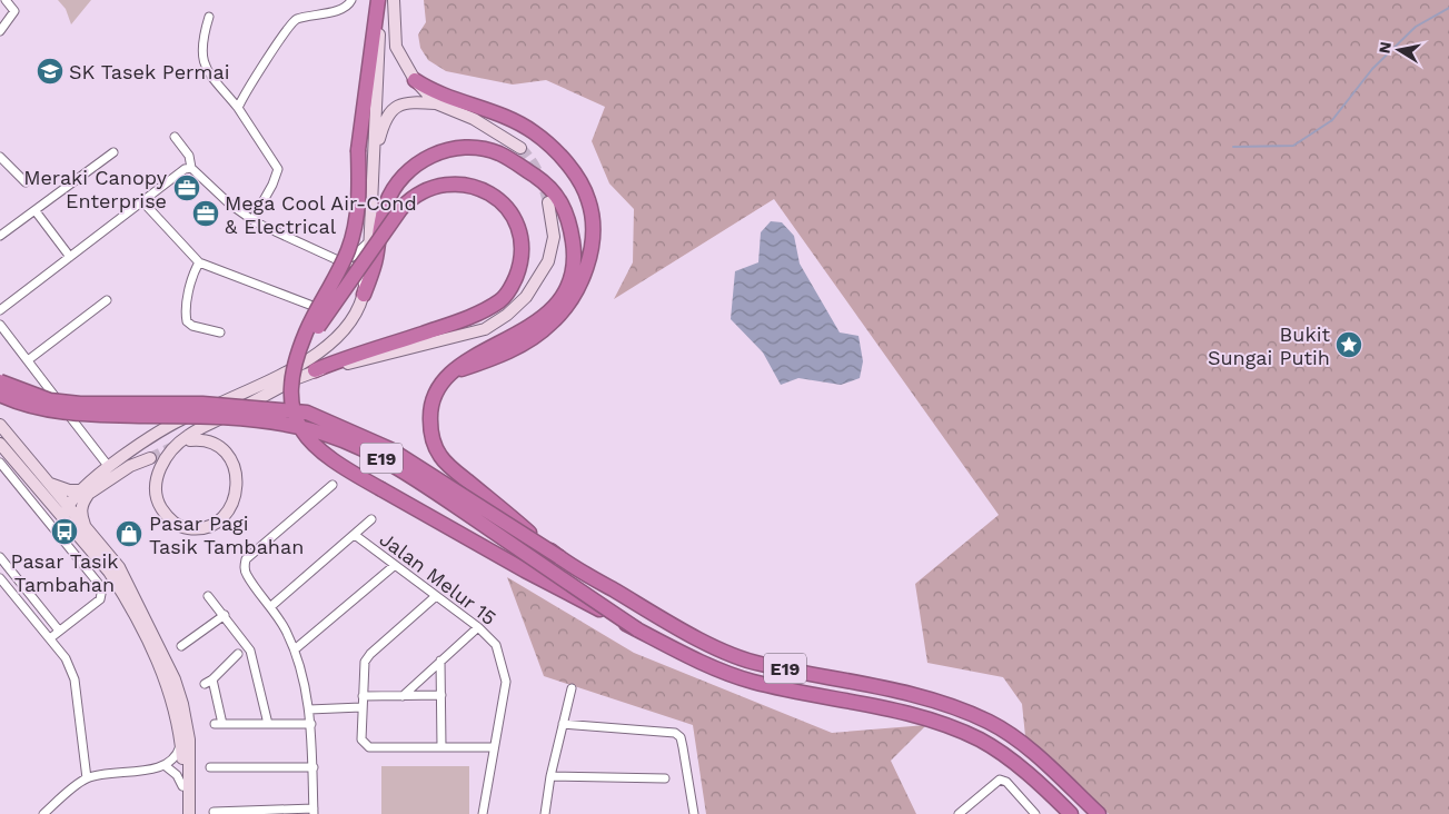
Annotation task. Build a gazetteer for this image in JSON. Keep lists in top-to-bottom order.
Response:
{
  "streets": {
    "highway": ["E19"],
    "street": ["Jalan Melur 15"]
  },
  "places": {
    "school or university": ["SK Tasek Permai"],
    "office": ["Meraki Canopy Enterprise", "Mega Cool Air-Cond & Electrical"],
    "place": ["Bukit Sungai Putih"],
    "bus stop": ["Pasar Tasik Tambahan"],
    "shop": ["Pasar Pagi Tasik Tambahan"]
  },
  "north": "left"
}
